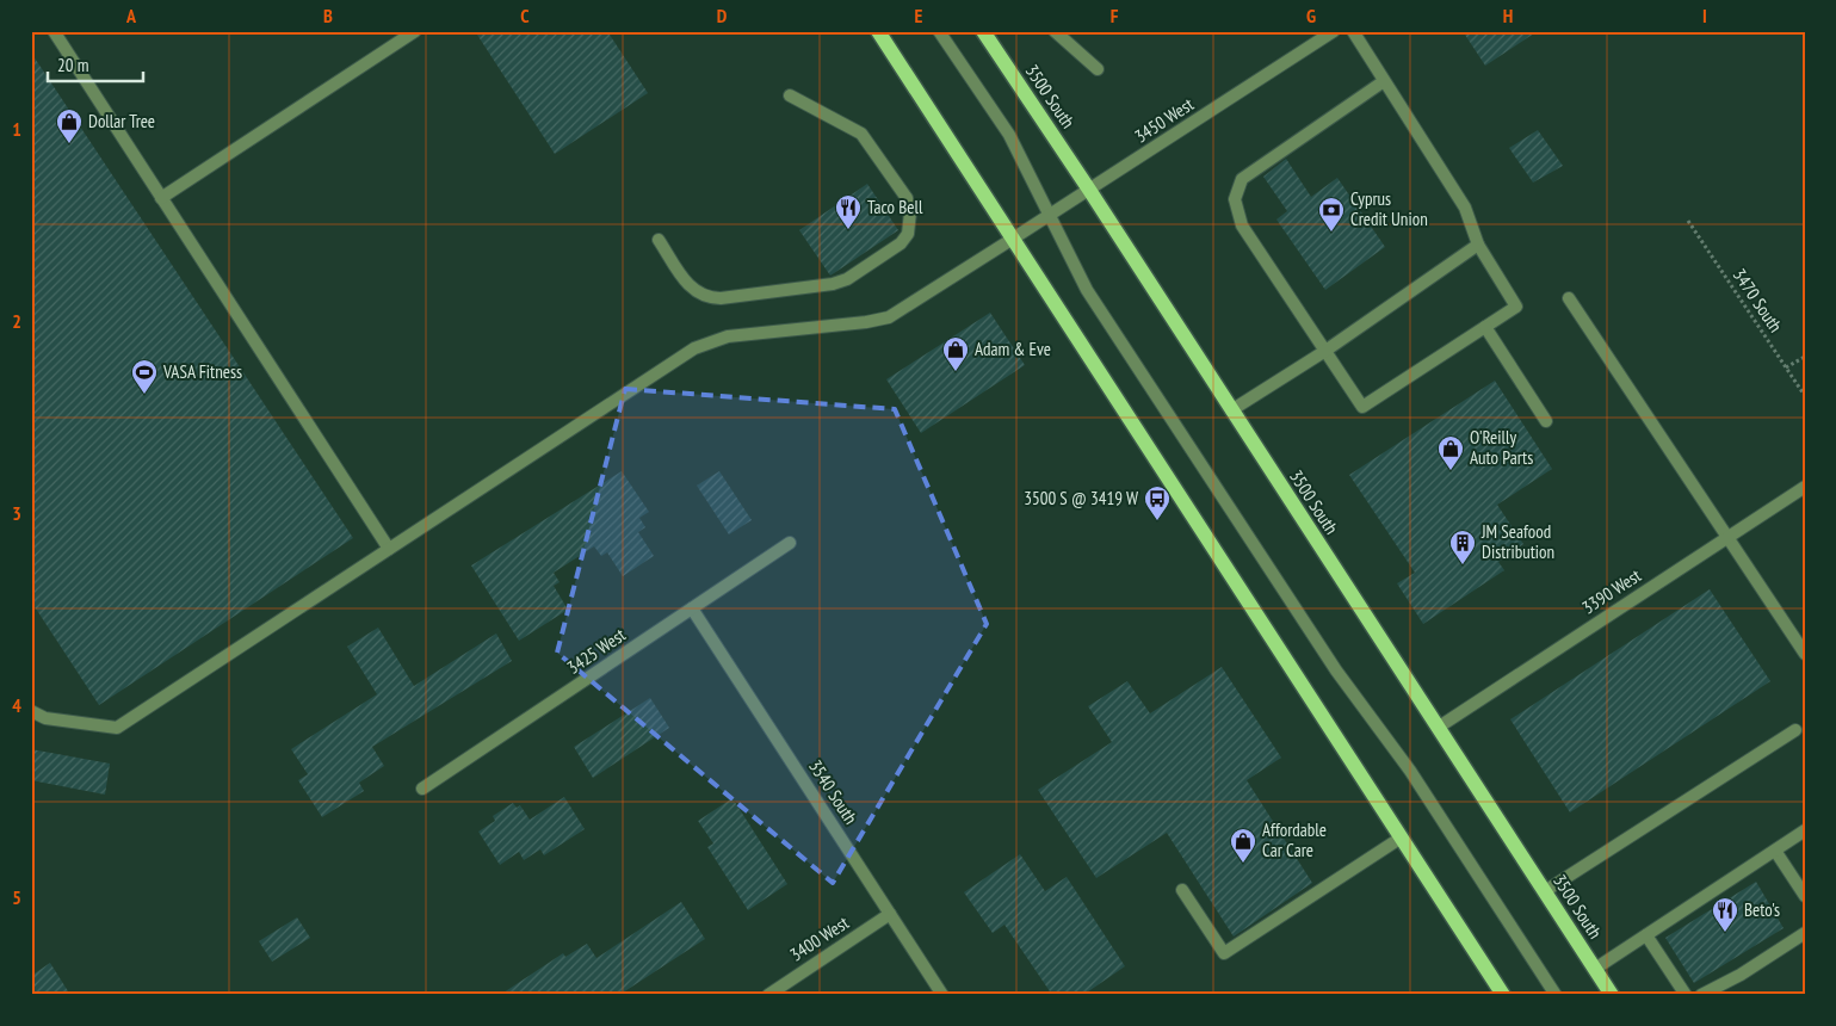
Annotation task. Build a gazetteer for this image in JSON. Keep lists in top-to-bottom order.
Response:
{
  "streets": {
    "main road": ["3500 South"],
    "street": [
      "3450 West",
      "3390 West",
      "3425 West",
      "3540 South",
      "3400 West"
    ],
    "path": ["3470 South"]
  },
  "crossings": [
    ["3500 South", "3450 West"],
    ["3500 South", "3390 West"],
    ["3425 West", "3540 South"],
    ["3540 South", "3400 West"]
  ],
  "places": {
    "shop": [
      "Dollar Tree",
      "Adam & Eve",
      "O'Reilly Auto Parts",
      "Affordable Car Care"
    ],
    "restaurant": ["Taco Bell", "Beto's"],
    "bank": ["Cyprus Credit Union"],
    "sports": ["VASA Fitness"],
    "bus stop": ["3500 S @ 3419 W"],
    "building": ["JM Seafood Distribution"]
  },
  "scale_bar": "20 m",
  "grid": {
    "columns": [
      "A",
      "B",
      "C",
      "D",
      "E",
      "F",
      "G",
      "H",
      "I"
    ],
    "rows": [
      "1",
      "2",
      "3",
      "4",
      "5"
    ]
  }
}
